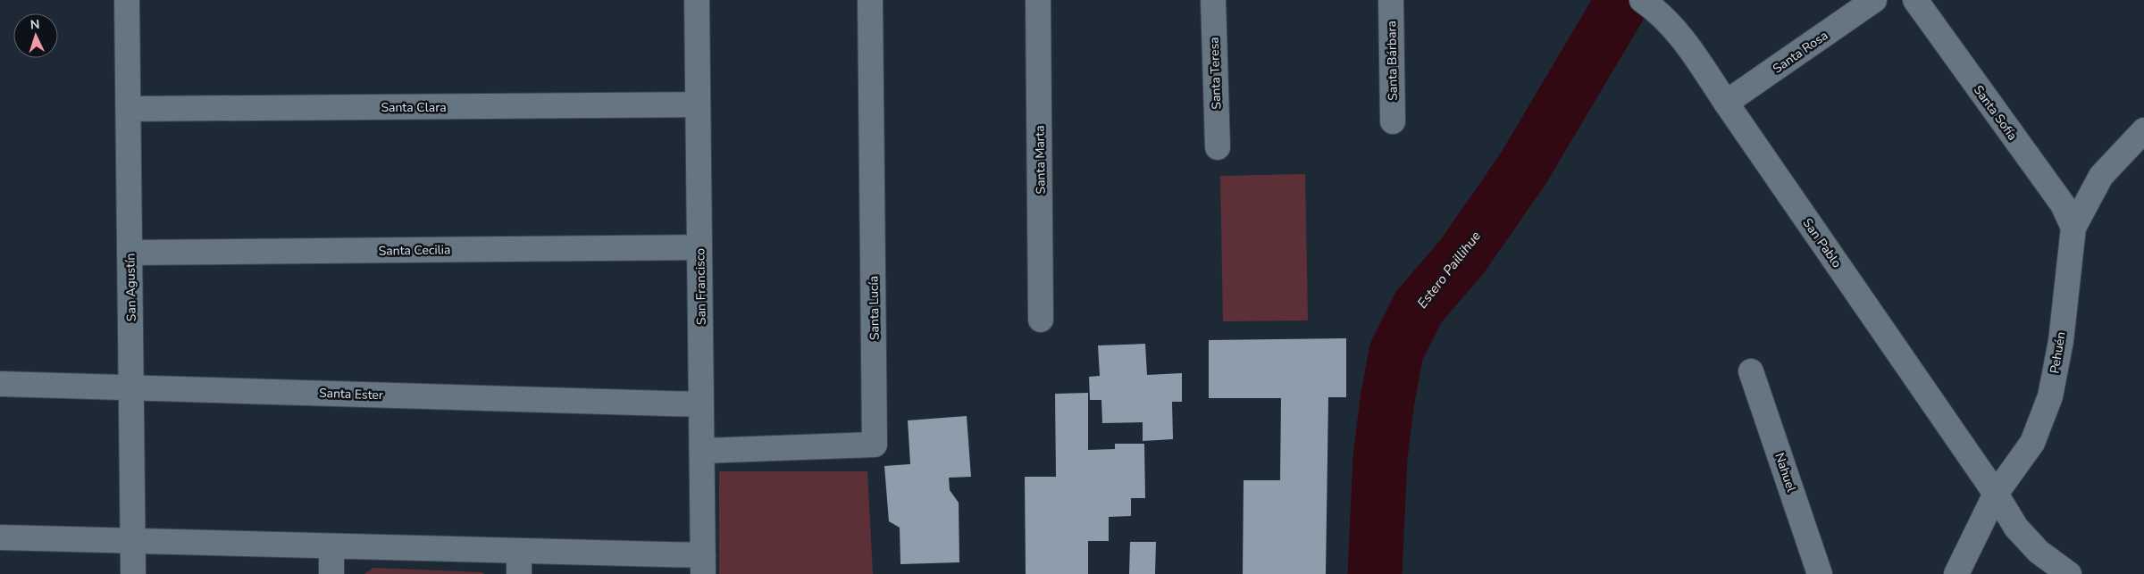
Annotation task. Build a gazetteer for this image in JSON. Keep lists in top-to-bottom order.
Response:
{
  "streets": {
    "street": [
      "Santa Rosa",
      "Santa Bárbara",
      "Santa Teresa",
      "Santa Clara",
      "Santa Sofía",
      "Santa Marta",
      "San Pablo",
      "Santa Cecilia",
      "San Francisco",
      "San Agustín",
      "Santa Lucía",
      "Pehuén",
      "Santa Ester",
      "Nahuel"
    ]
  },
  "crossings": [
    ["Santa Rosa", "San Pablo"],
    ["Santa Clara", "San Francisco"],
    ["Santa Clara", "San Agustín"],
    ["Santa Sofía", "Pehuén"],
    ["San Pablo", "Pehuén"],
    ["Santa Cecilia", "San Francisco"],
    ["Santa Cecilia", "San Agustín"],
    ["San Francisco", "Santa Lucía"],
    ["San Francisco", "Santa Ester"],
    ["San Agustín", "Santa Ester"]
  ],
  "water": ["Estero Paillihue"],
  "north": "top"
}
